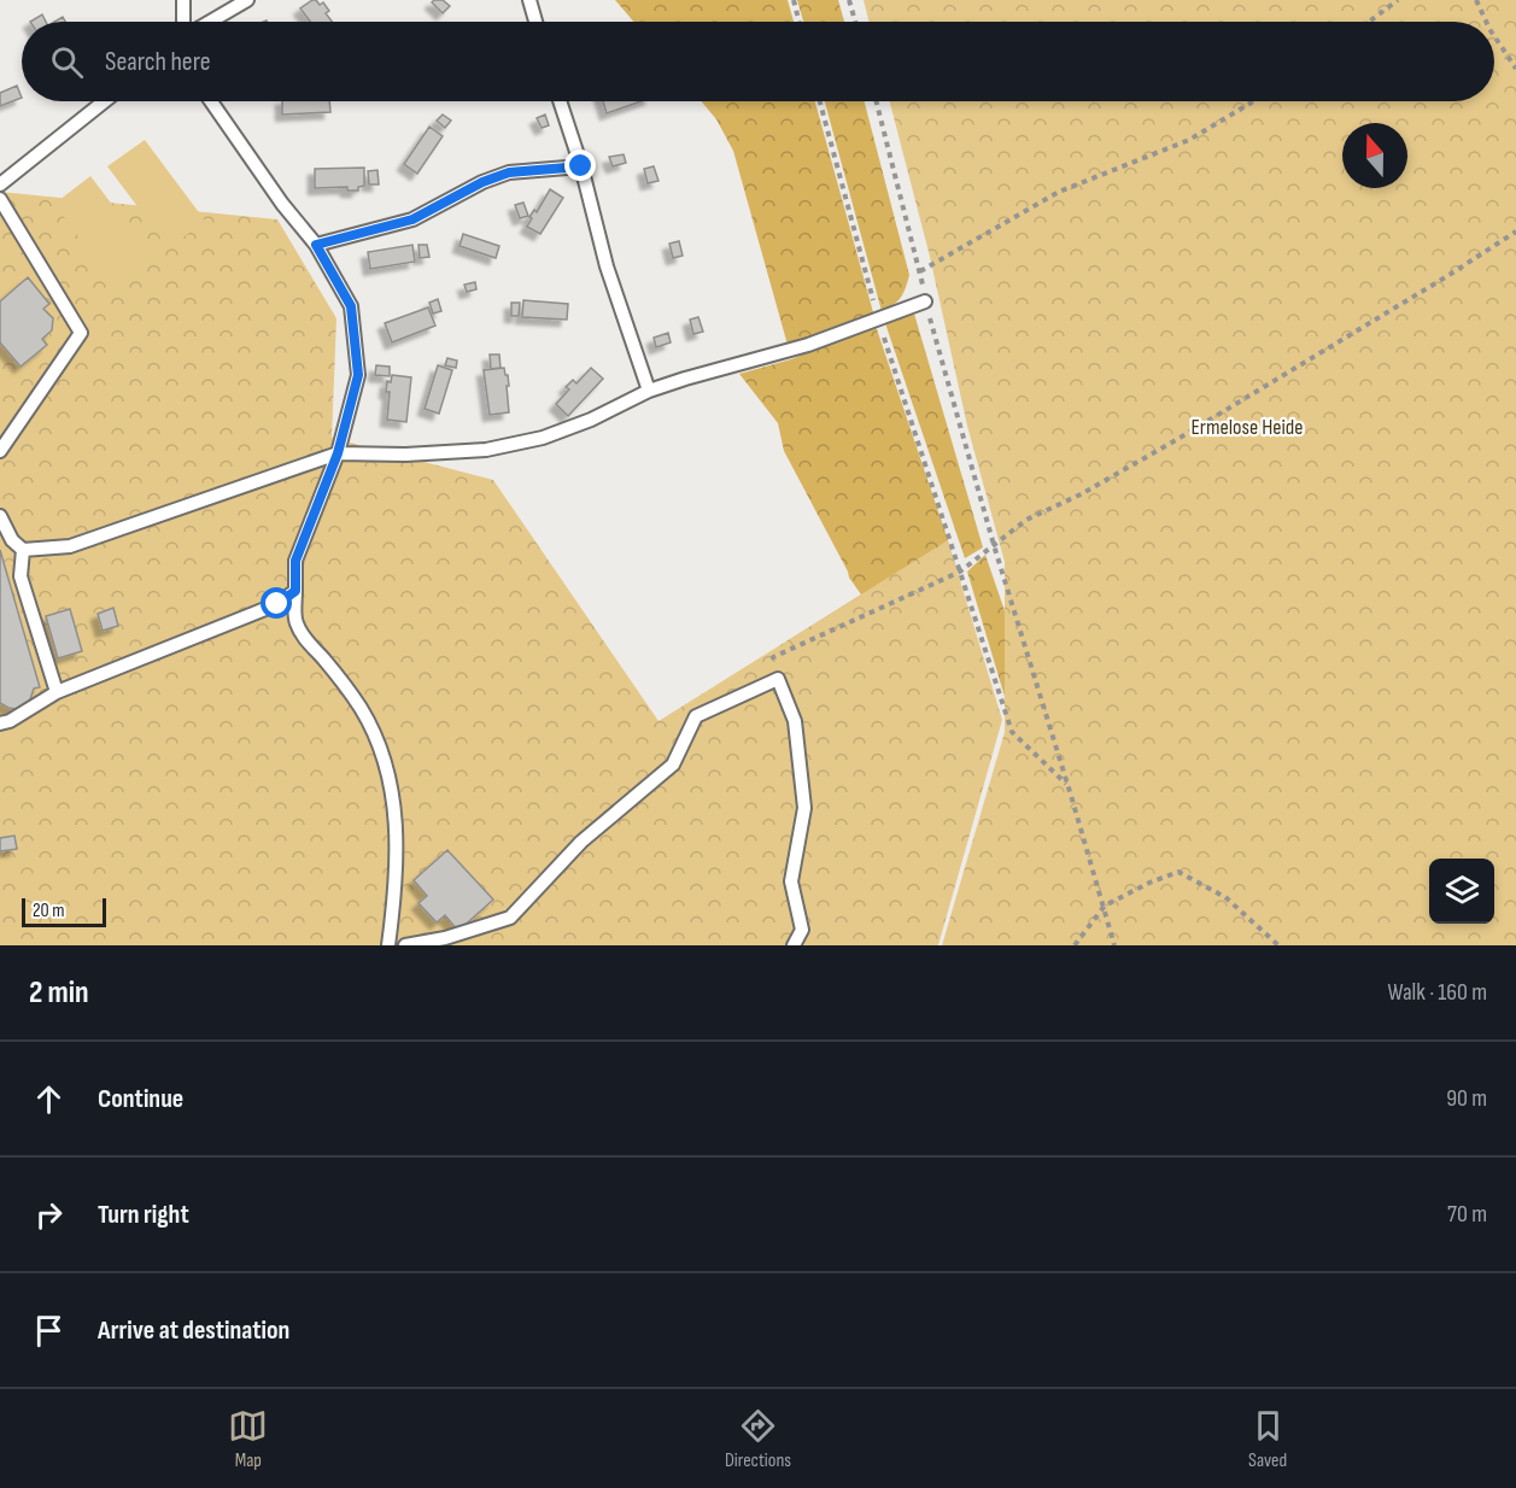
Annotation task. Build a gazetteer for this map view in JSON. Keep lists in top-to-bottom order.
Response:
{
  "parks": ["Ermelose Heide"],
  "scale_bar": "20 m",
  "north": "top",
  "page": {
    "search": "Search here",
    "scale": "20 m",
    "heading": ["2 min", "Walk · 160 m"],
    "list": [
      ["Continue", "90 m"],
      ["Turn right", "70 m"],
      "Arrive at destination"
    ],
    "nav": ["Map", "Directions", "Saved"]
  }
}
